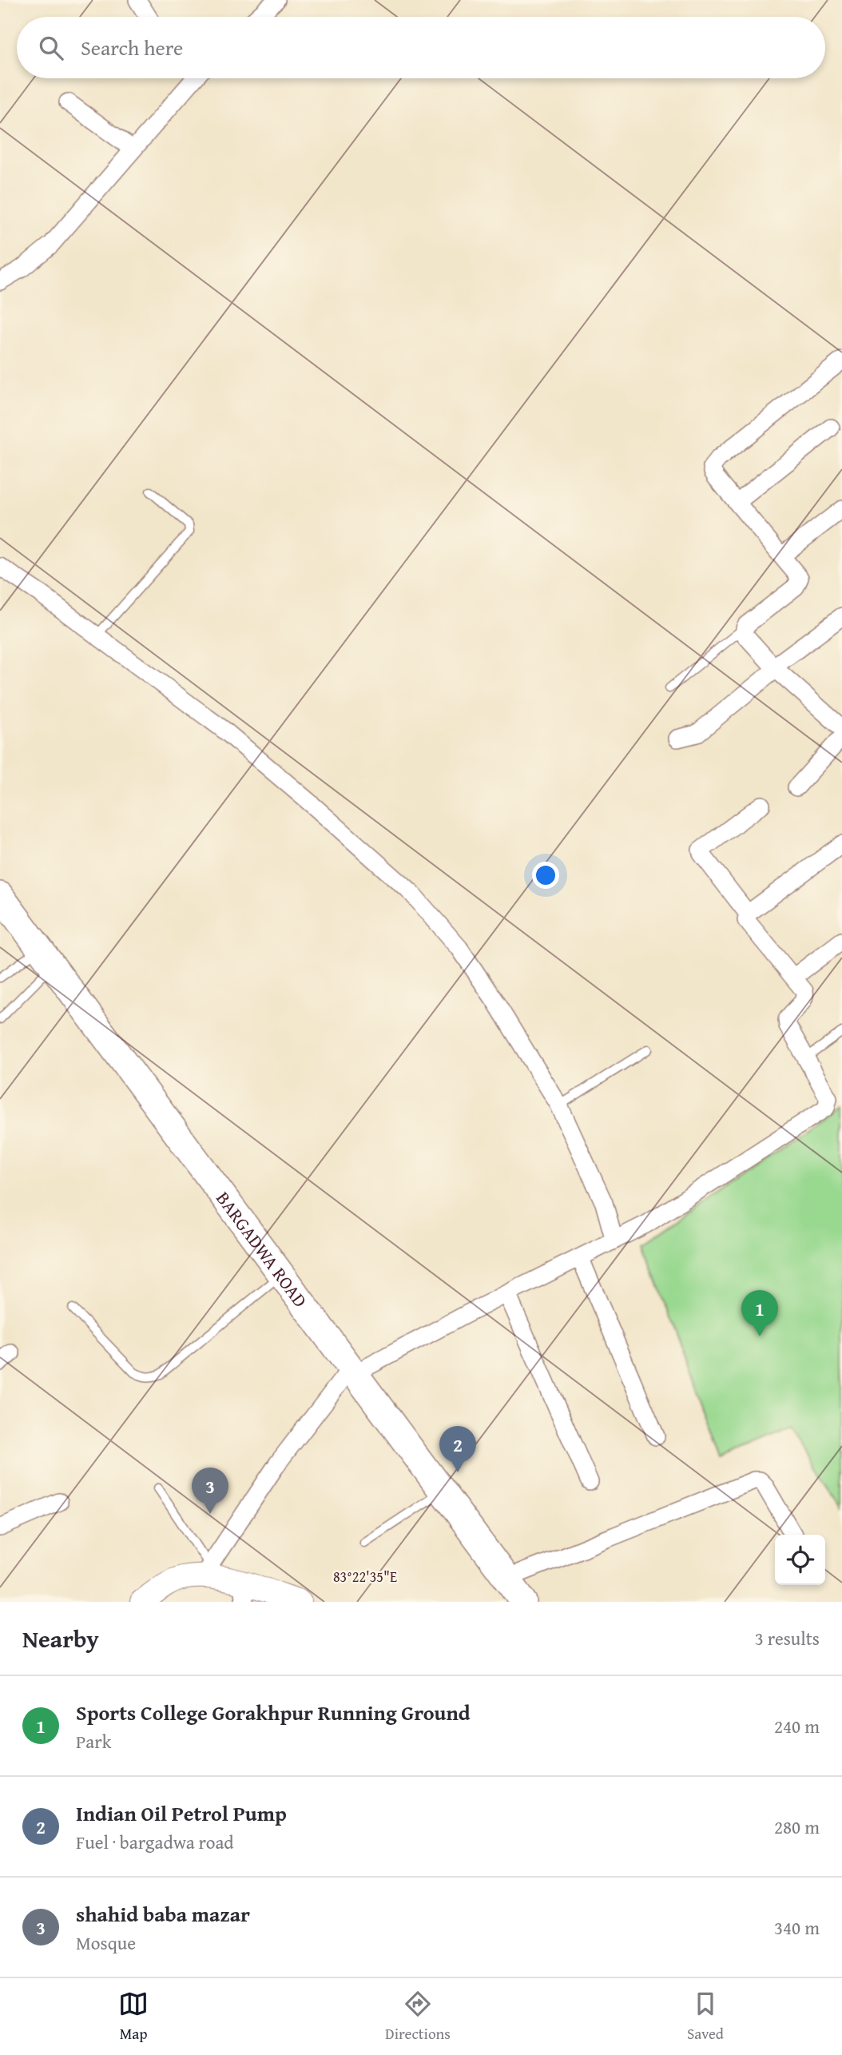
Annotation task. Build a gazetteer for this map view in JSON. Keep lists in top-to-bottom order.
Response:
{
  "streets": {
    "main road": ["BARGADWA ROAD"]
  },
  "page": {
    "search": "Search here",
    "pins": ["1", "2", "3"],
    "heading": ["Nearby", "3 results"],
    "list": [
      {
        "mark": "1",
        "name": "Sports College Gorakhpur Running Ground",
        "note": "Park",
        "value": "240 m"
      },
      {
        "mark": "2",
        "name": "Indian Oil Petrol Pump",
        "note": "Fuel · bargadwa road",
        "value": "280 m"
      },
      {
        "mark": "3",
        "name": "shahid baba mazar",
        "note": "Mosque",
        "value": "340 m"
      }
    ],
    "nav": ["Map", "Directions", "Saved"]
  },
  "coordinates": ["83°22'35\"E"]
}
